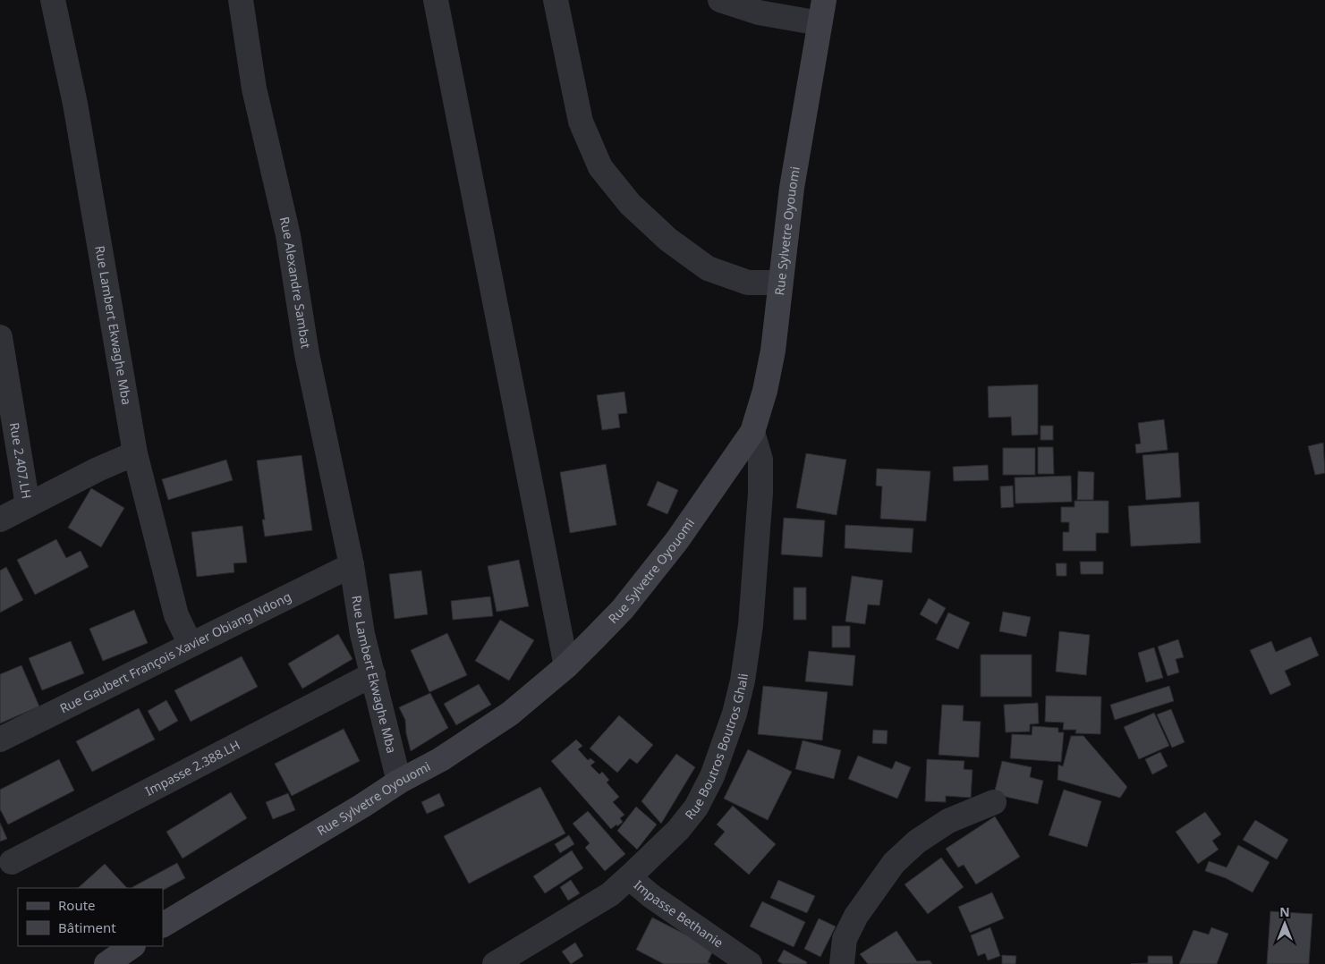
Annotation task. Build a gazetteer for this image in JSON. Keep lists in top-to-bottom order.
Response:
{
  "streets": {
    "street": [
      "Rue Sylvetre Oyouomi",
      "Rue Alexandre Sambat",
      "Rue Lambert Ekwaghe Mba",
      "Rue 2.407.LH",
      "Rue Gaubert François Xavier Obiang Ndong",
      "Rue Boutros Boutros Ghali",
      "Impasse 2.388.LH",
      "Impasse Bethanie"
    ]
  },
  "crossings": [
    ["Rue Sylvetre Oyouomi", "Rue Lambert Ekwaghe Mba"],
    ["Rue Sylvetre Oyouomi", "Rue Boutros Boutros Ghali"],
    ["Rue Alexandre Sambat", "Rue Lambert Ekwaghe Mba"],
    ["Rue Alexandre Sambat", "Rue Gaubert François Xavier Obiang Ndong"],
    ["Rue Lambert Ekwaghe Mba", "Rue Gaubert François Xavier Obiang Ndong"],
    ["Rue Lambert Ekwaghe Mba", "Impasse 2.388.LH"],
    ["Rue Boutros Boutros Ghali", "Impasse Bethanie"]
  ],
  "legend": ["Route", "Bâtiment"],
  "north": "top"
}
